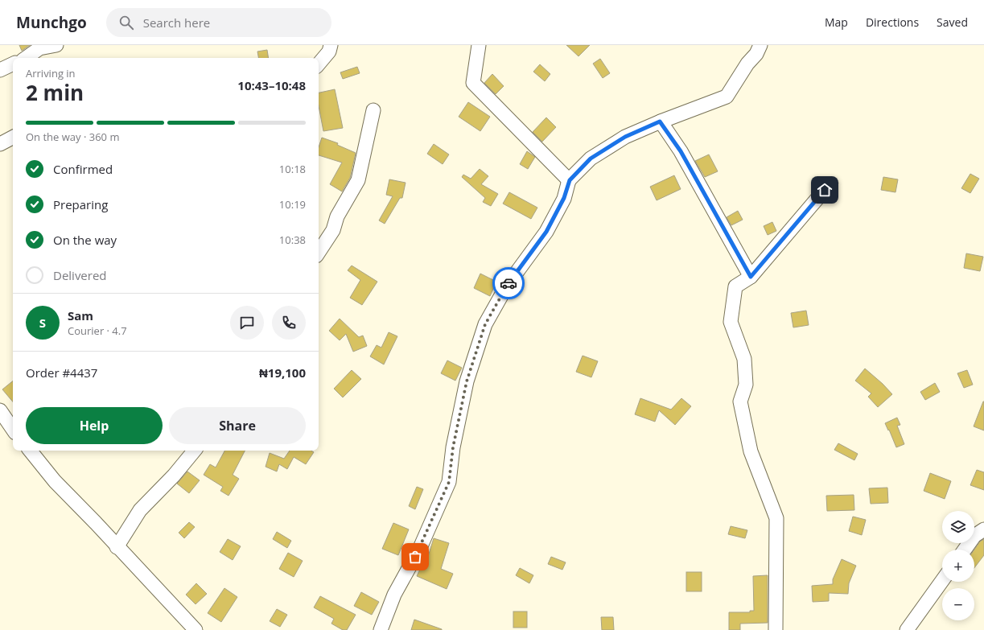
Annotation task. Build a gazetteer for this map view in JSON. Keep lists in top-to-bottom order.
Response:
{
  "page": {
    "header": "Munchgo",
    "search": "Search here",
    "nav": ["Map", "Directions", "Saved"],
    "heading": ["2 min", "Arriving in", "10:43–10:48"],
    "panel": [
      "Sam",
      "Courier · 4.7",
      "Order #4437",
      "₦19,100"
    ],
    "bar": "On the way · 360 m",
    "list": [
      ["Confirmed", "10:18"],
      ["Preparing", "10:19"],
      ["On the way", "10:38"],
      "Delivered"
    ],
    "round": "S",
    "buttons": ["Help", "Share"],
    "map_buttons": ["+", "−"]
  }
}
